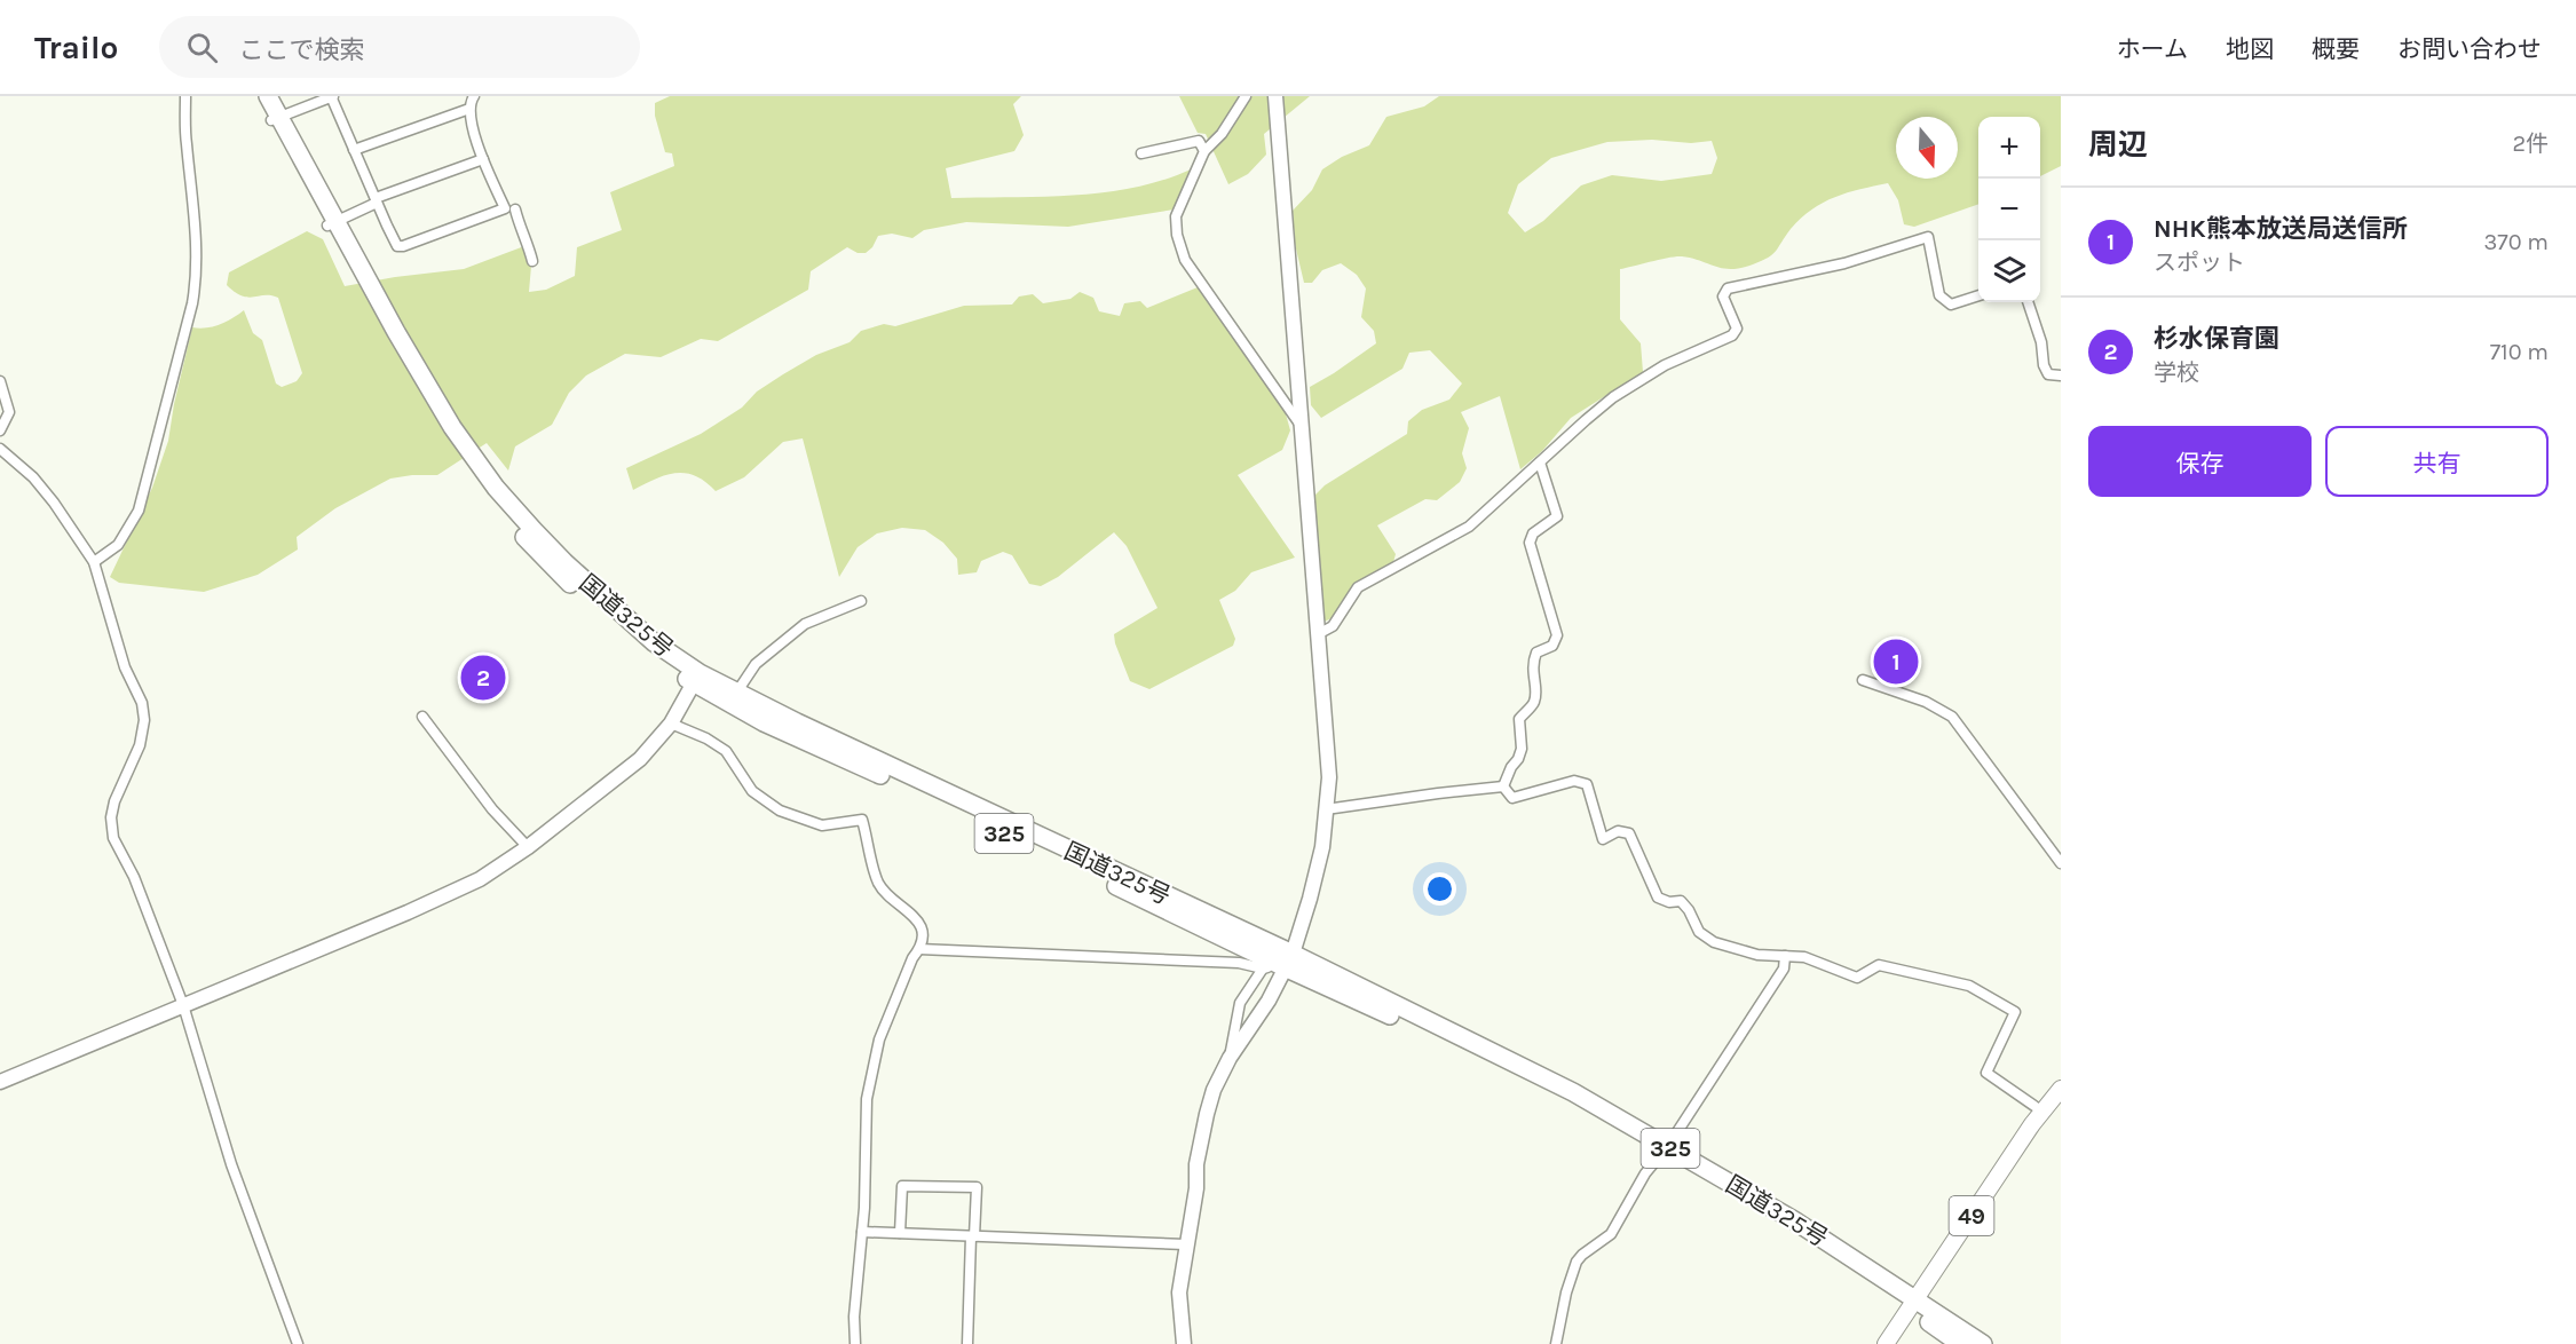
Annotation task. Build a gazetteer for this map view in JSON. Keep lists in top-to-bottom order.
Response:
{
  "streets": {
    "highway": ["国道325号", "325"],
    "main road": ["49"]
  },
  "crossings": [
    ["国道325号", "49"]
  ],
  "north": "bottom",
  "page": {
    "header": "Trailo",
    "search": "ここで検索",
    "nav": [
      "ホーム",
      "地図",
      "概要",
      "お問い合わせ"
    ],
    "heading": ["周辺", "2件"],
    "map_buttons": ["+", "−"],
    "list": [
      {
        "mark": "1",
        "name": "NHK熊本放送局送信所",
        "note": "スポット",
        "value": "370 m"
      },
      {
        "mark": "2",
        "name": "杉水保育園",
        "note": "学校",
        "value": "710 m"
      }
    ],
    "buttons": ["保存", "共有"],
    "pins": ["1", "2"]
  }
}
